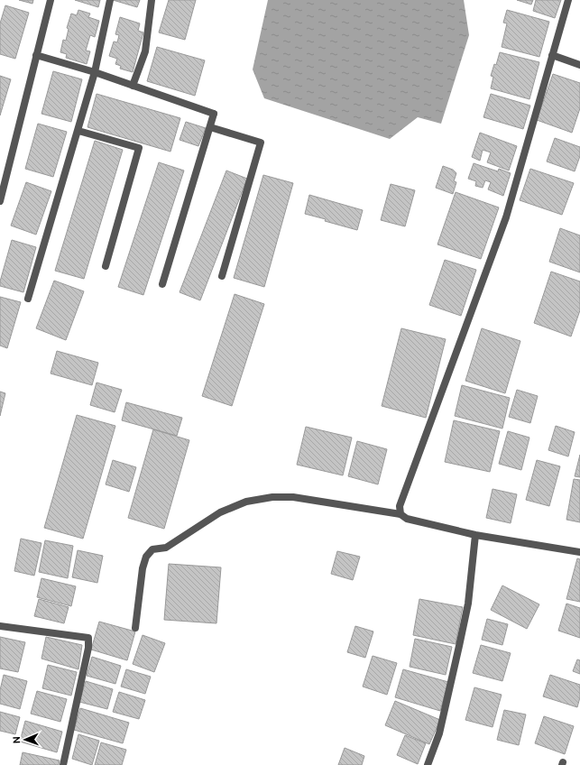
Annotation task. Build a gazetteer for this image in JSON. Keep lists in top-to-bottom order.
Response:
{
  "north": "left"
}
